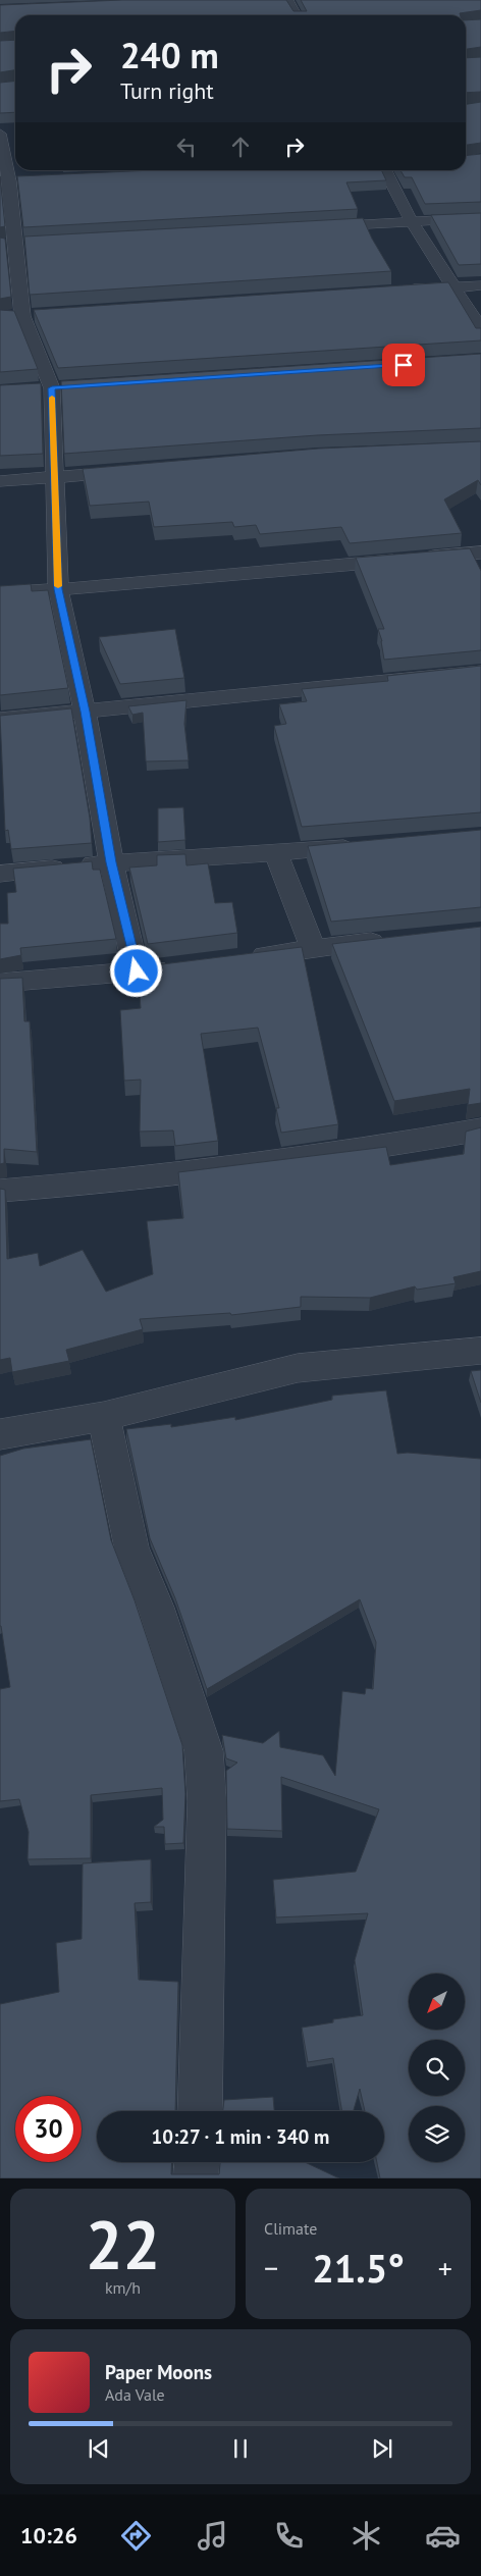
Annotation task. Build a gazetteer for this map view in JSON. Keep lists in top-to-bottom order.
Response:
{
  "north": "bottom left",
  "page": {
    "turn": ["240 m", "Turn right"],
    "limit": "30",
    "trip": "10:27 · 1 min · 340 m",
    "tile": [
      ["22", "km/h"],
      "Climate"
    ],
    "heat": ["−", "21.5°", "+"],
    "song": ["Paper Moons", "Ada Vale"],
    "tabs": "10:26"
  }
}
